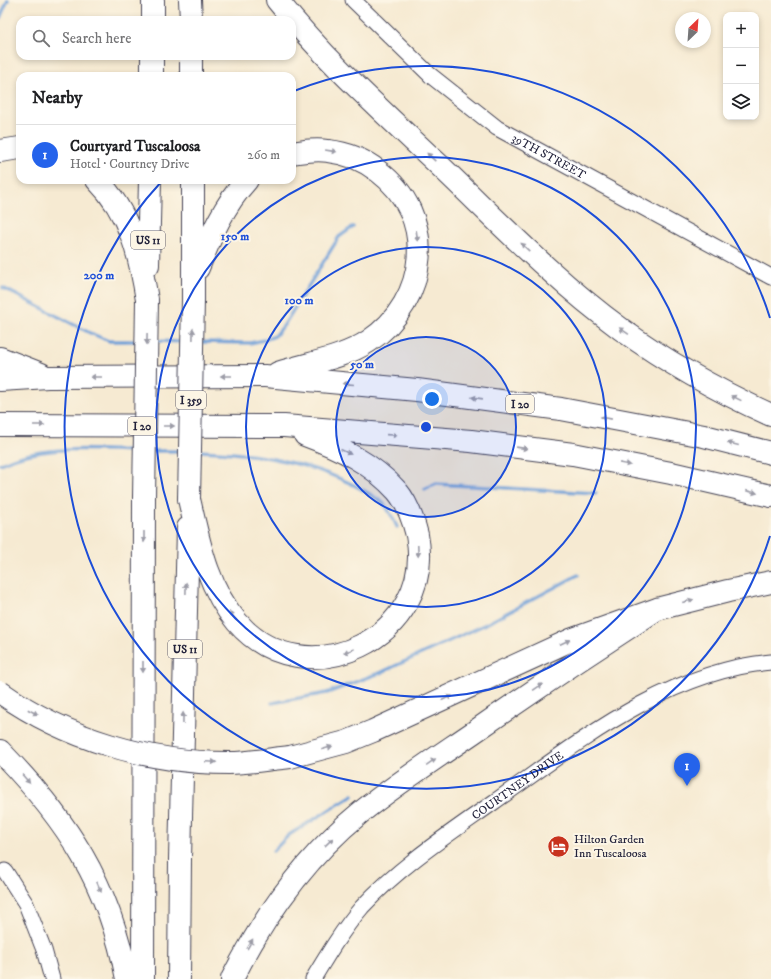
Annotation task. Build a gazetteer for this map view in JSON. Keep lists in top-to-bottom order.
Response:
{
  "streets": {
    "highway": ["US 11", "I 359", "I 20"],
    "street": ["39TH STREET", "COURTNEY DRIVE"]
  },
  "crossings": [
    ["US 11", "I 359"]
  ],
  "places": {
    "hotel": ["Hilton Garden Inn Tuscaloosa"]
  },
  "north": "top right",
  "page": {
    "map_buttons": ["+", "−"],
    "search": "Search here",
    "heading": "Nearby",
    "list": [
      {
        "mark": "1",
        "name": "Courtyard Tuscaloosa",
        "note": "Hotel · Courtney Drive",
        "value": "260 m"
      }
    ],
    "pins": "1"
  },
  "rings": [
    "150 m",
    "200 m",
    "100 m",
    "50 m"
  ]
}
